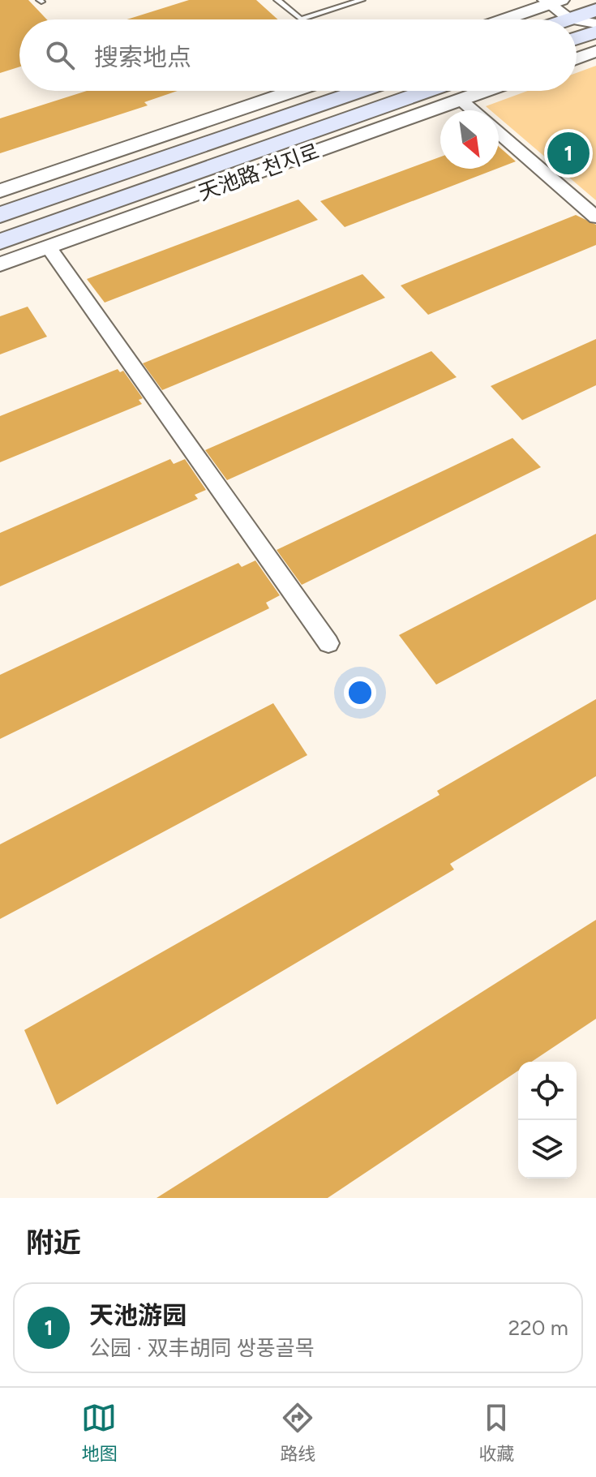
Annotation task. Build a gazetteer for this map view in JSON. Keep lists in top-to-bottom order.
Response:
{
  "streets": {
    "main road": ["天池路 천지로"]
  },
  "north": "bottom right",
  "page": {
    "search": "搜索地点",
    "pins": "1",
    "heading": "附近",
    "list": [
      {
        "mark": "1",
        "name": "天池游园",
        "note": "公园 · 双丰胡同 쌍풍골목",
        "value": "220 m"
      }
    ],
    "nav": ["地图", "路线", "收藏"]
  }
}
